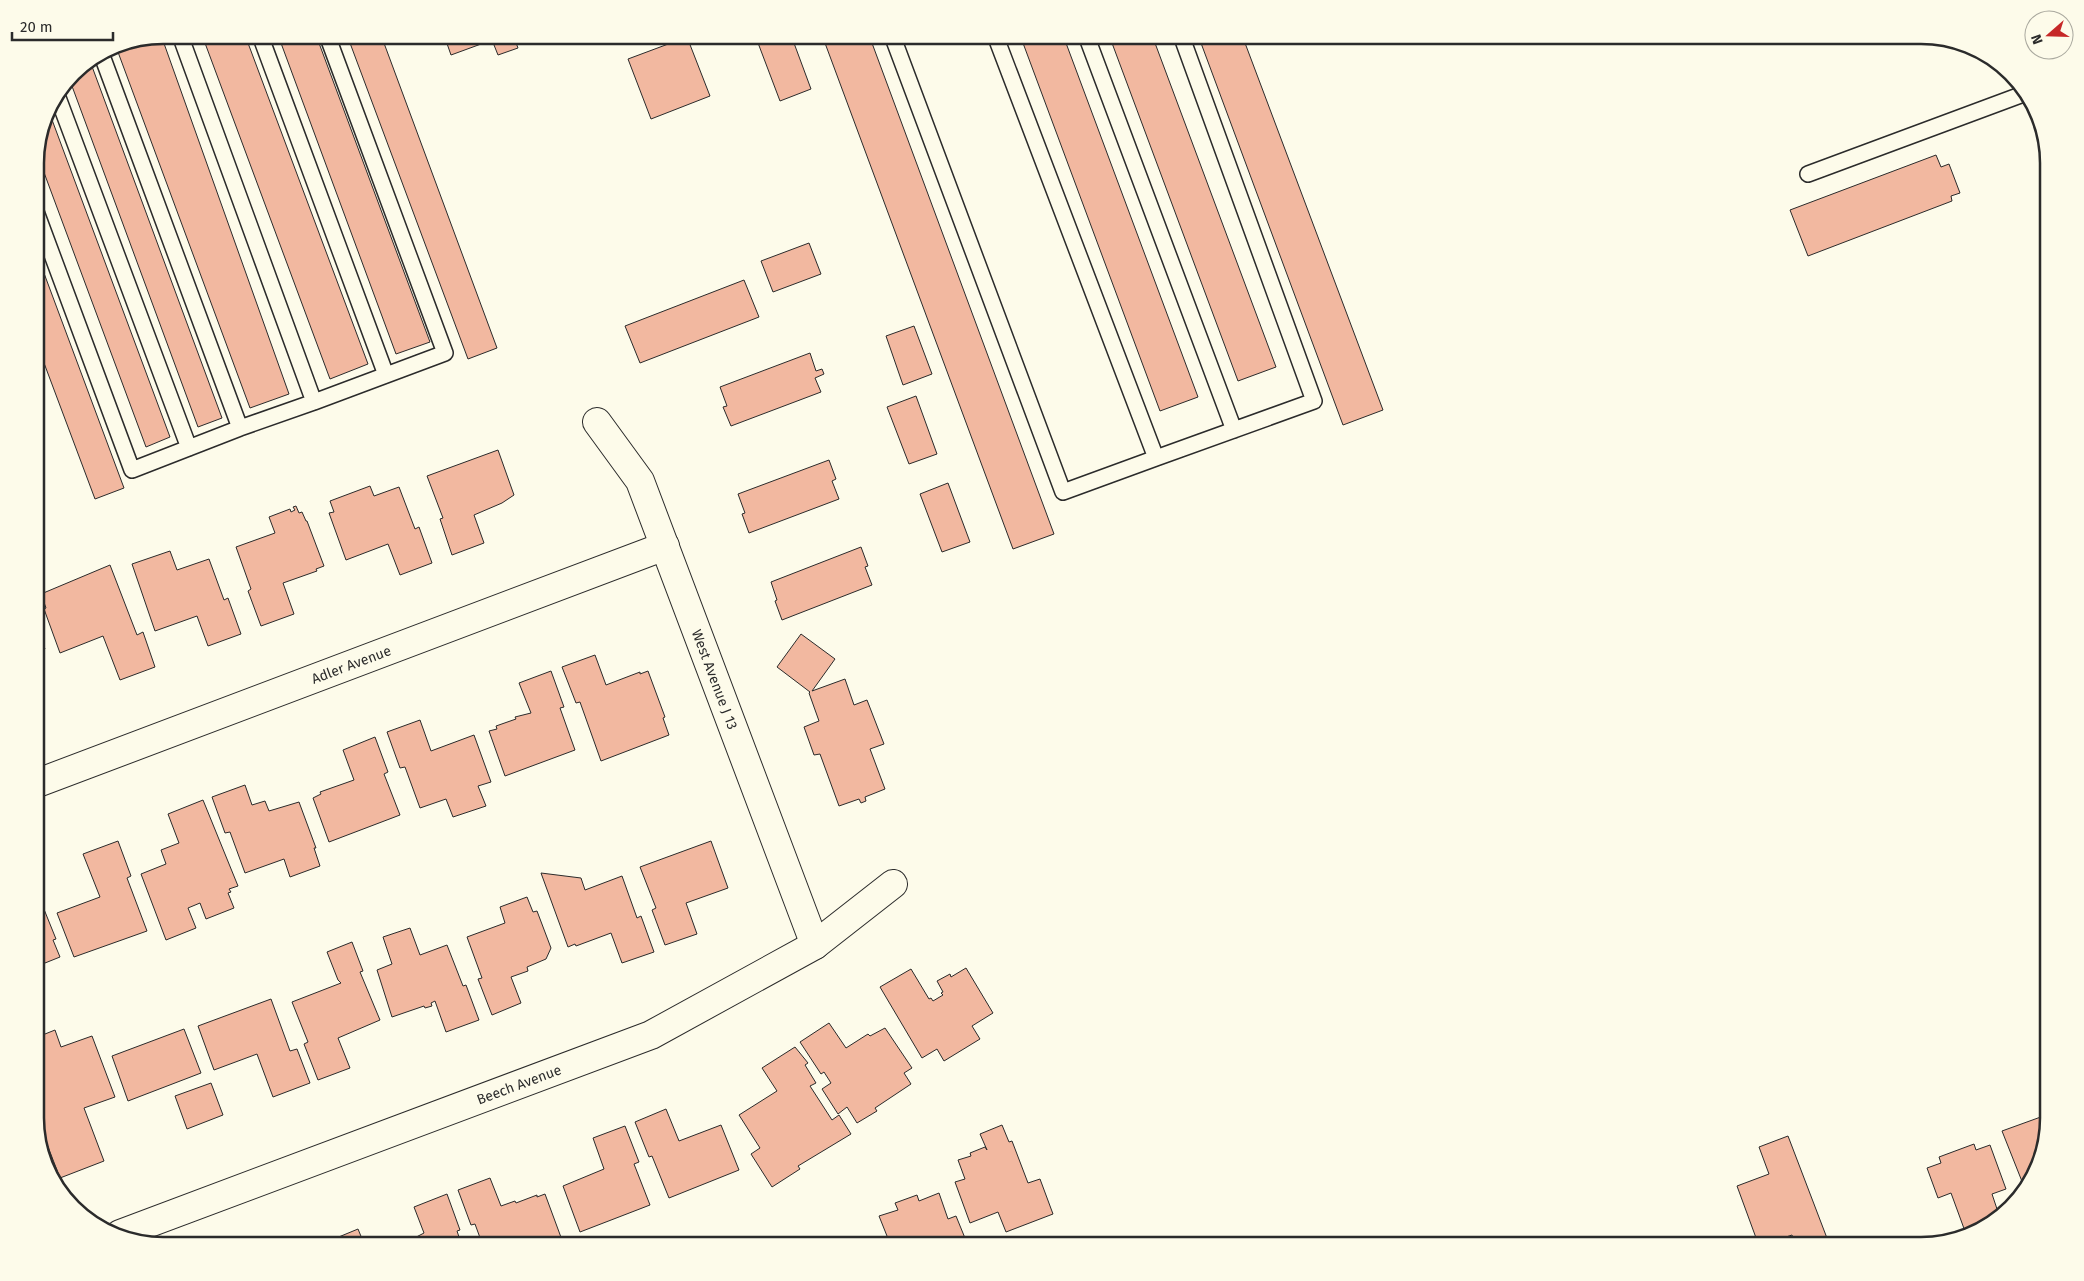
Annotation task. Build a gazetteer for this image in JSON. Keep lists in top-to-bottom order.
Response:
{
  "streets": {
    "street": ["Adler Avenue", "West Avenue J 13", "Beech Avenue"]
  },
  "crossings": [
    ["Adler Avenue", "West Avenue J 13"],
    ["West Avenue J 13", "Beech Avenue"]
  ],
  "scale_bar": "20 m",
  "north": "left"
}
